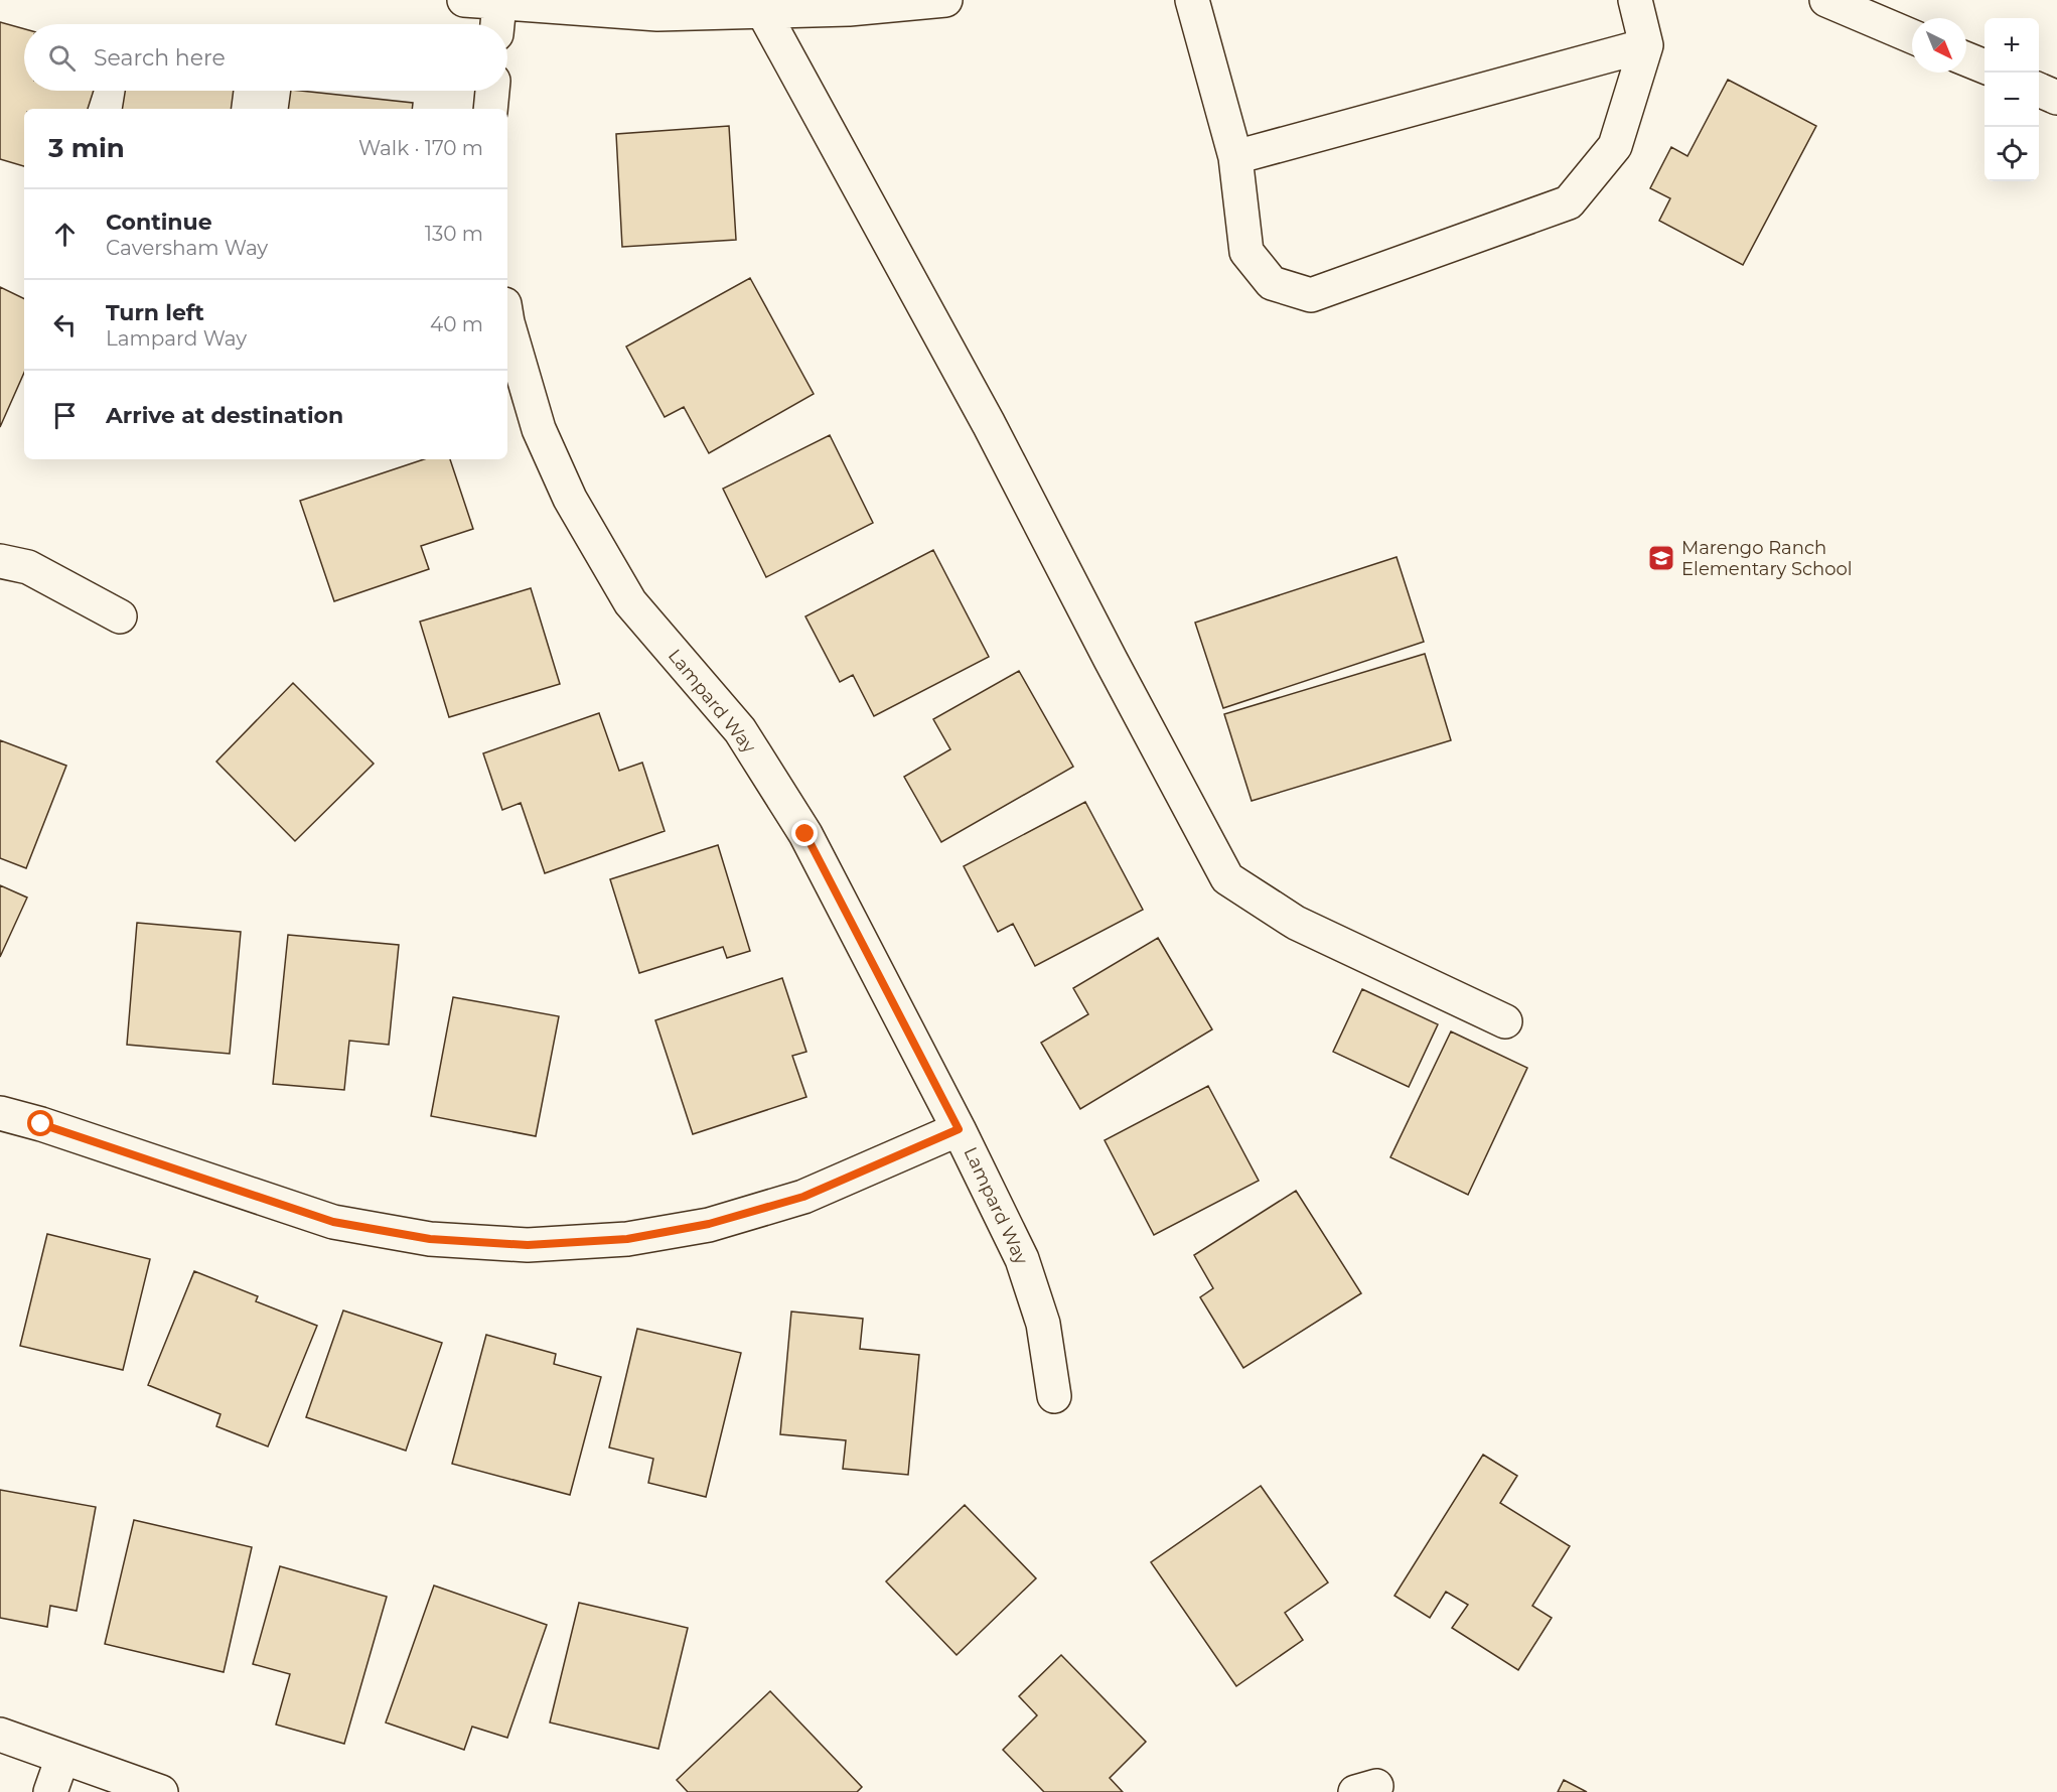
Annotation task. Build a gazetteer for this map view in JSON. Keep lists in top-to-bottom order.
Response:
{
  "streets": {
    "street": ["Lampard Way"]
  },
  "places": {
    "school or university": ["Marengo Ranch Elementary School"]
  },
  "north": "bottom right",
  "page": {
    "map_buttons": ["+", "−"],
    "search": "Search here",
    "heading": ["3 min", "Walk · 170 m"],
    "list": [
      ["Continue", "Caversham Way", "130 m"],
      ["Turn left", "Lampard Way", "40 m"],
      "Arrive at destination"
    ]
  }
}
